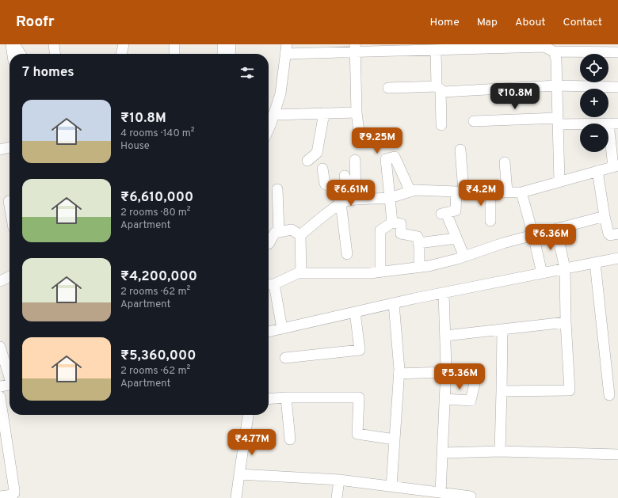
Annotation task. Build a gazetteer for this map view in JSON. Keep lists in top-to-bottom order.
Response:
{
  "page": {
    "header": "Roofr",
    "nav": [
      "Home",
      "Map",
      "About",
      "Contact"
    ],
    "map_buttons": ["+", "−"],
    "heading": "7 homes",
    "price": [
      "₹10.8M",
      "₹9.25M",
      "₹6.61M",
      "₹4.2M",
      "₹6.36M",
      "₹5.36M",
      "₹4.77M"
    ],
    "list": [
      {
        "name": "₹10.8M",
        "note": "4 rooms · 140 m² · House"
      },
      {
        "name": "₹6,610,000",
        "note": "2 rooms · 80 m² · Apartment"
      },
      {
        "name": "₹4,200,000",
        "note": "2 rooms · 62 m² · Apartment"
      },
      {
        "name": "₹5,360,000",
        "note": "2 rooms · 62 m² · Apartment"
      }
    ]
  }
}
